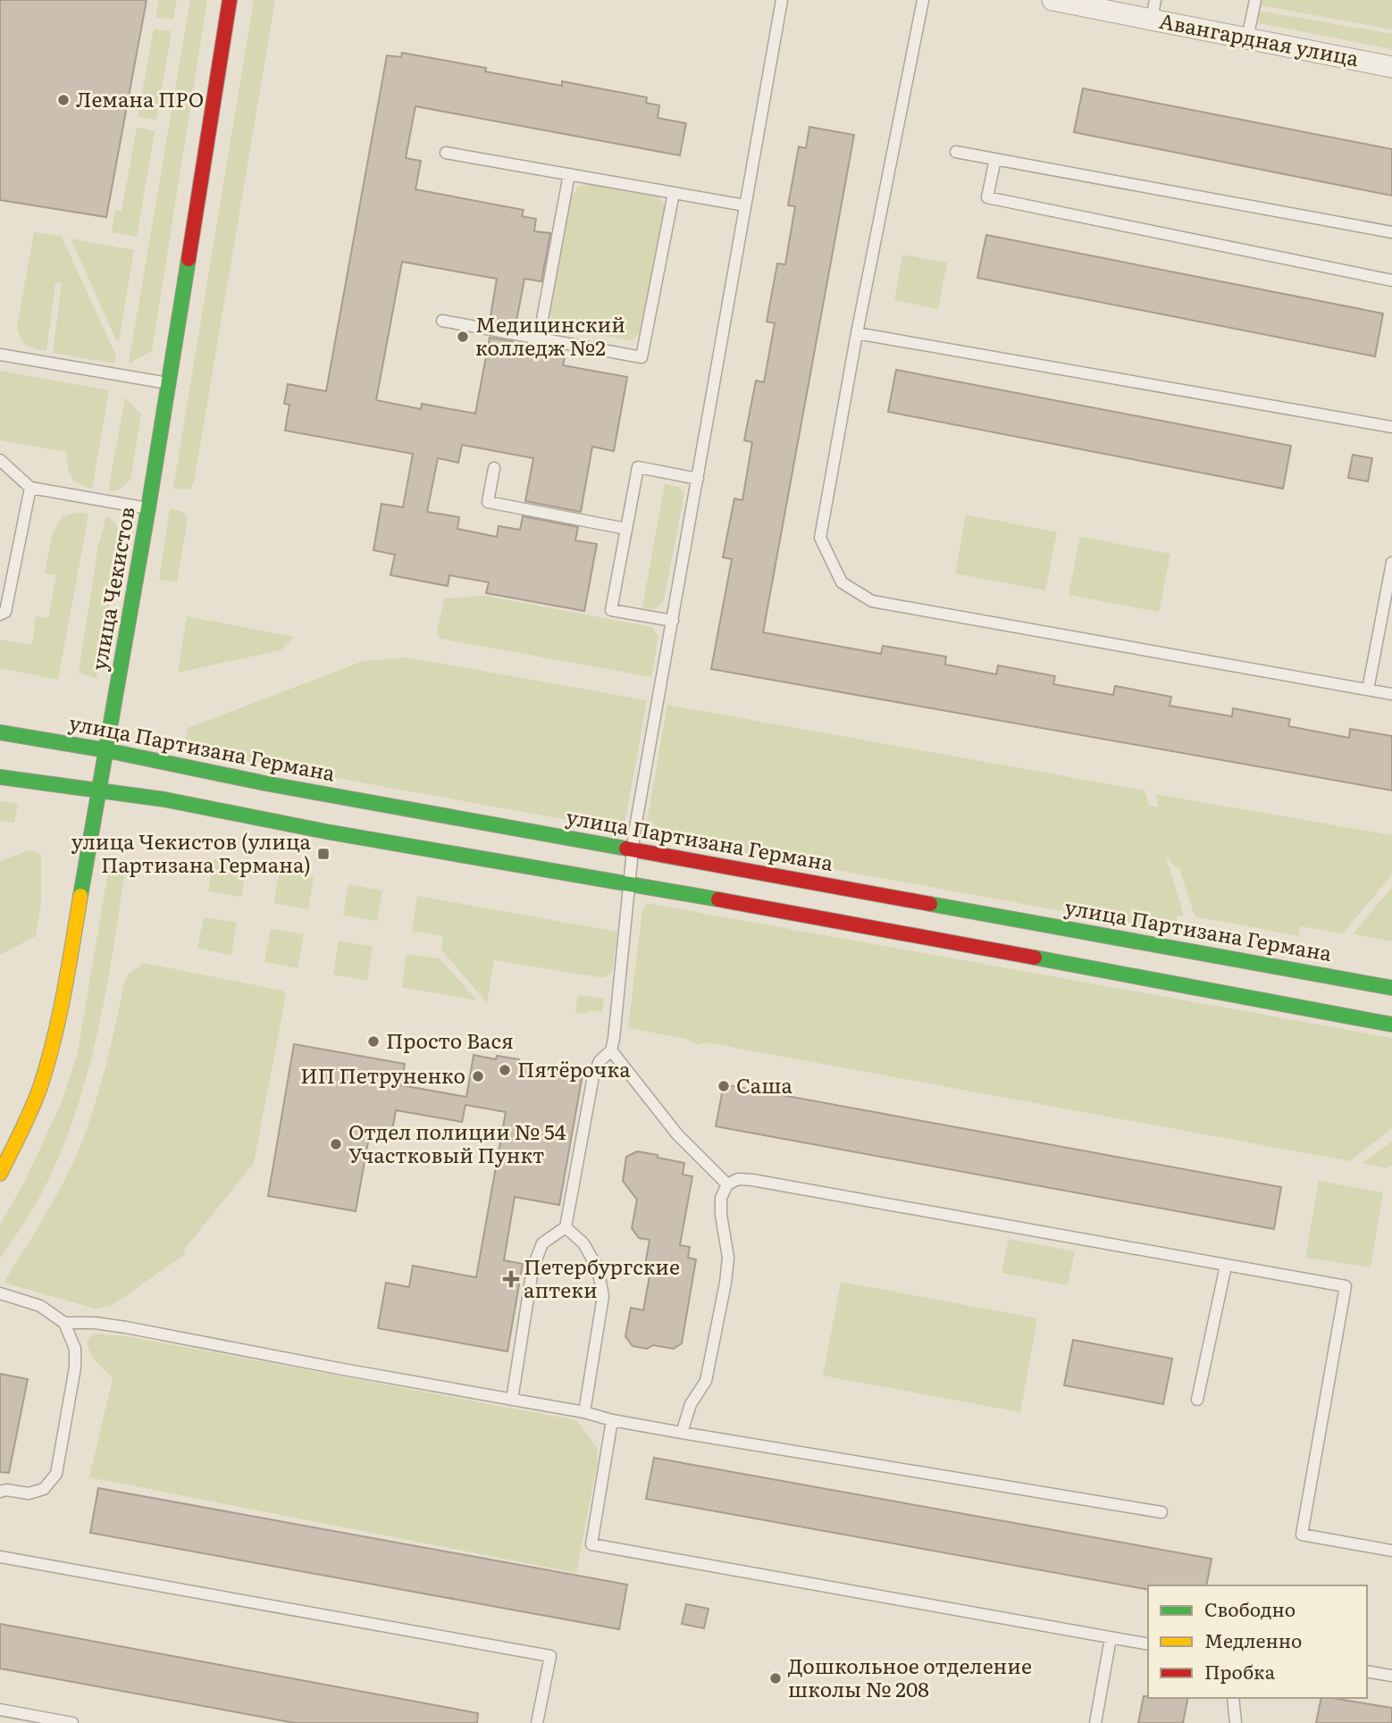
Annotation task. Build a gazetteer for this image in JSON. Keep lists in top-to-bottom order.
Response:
{
  "streets": {
    "main road": ["улица Чекистов", "улица Партизана Германа"],
    "street": ["Авангардная улица"]
  },
  "crossings": [
    ["улица Чекистов", "улица Партизана Германа"]
  ],
  "places": {
    "other": [
      "Лемана ПРО",
      "Медицинский колледж №2",
      "Просто Вася",
      "Пятёрочка",
      "ИП Петруненко",
      "Саша",
      "Отдел полиции № 54 Участковый Пункт",
      "Дошкольное отделение школы № 208"
    ],
    "transit": ["улица Чекистов (улица Партизана Германа)"],
    "health": ["Петербургские аптеки"]
  },
  "legend": ["Свободно", "Медленно", "Пробка"]
}
